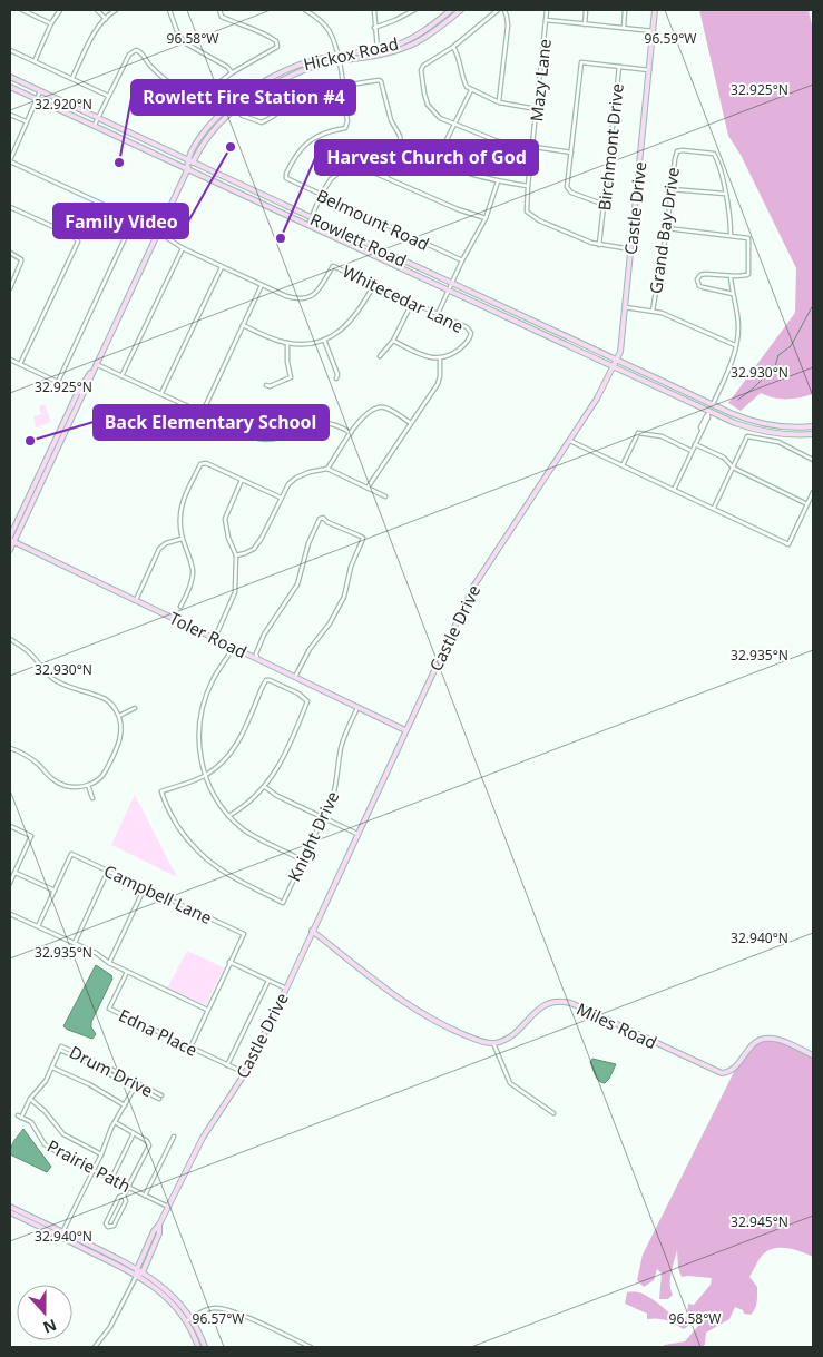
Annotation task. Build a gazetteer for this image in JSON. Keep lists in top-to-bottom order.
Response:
{
  "streets": {
    "street": [
      "Hickox Road",
      "Mazy Lane",
      "Birchmont Drive",
      "Castle Drive",
      "Belmount Road",
      "Grand Bay Drive",
      "Rowlett Road",
      "Whitecedar Lane",
      "Toler Road",
      "Knight Drive",
      "Campbell Lane",
      "Miles Road",
      "Edna Place",
      "Drum Drive",
      "Prairie Path"
    ]
  },
  "crossings": [
    ["Hickox Road", "Rowlett Road"],
    ["Hickox Road", "Toler Road"],
    ["Mazy Lane", "Birchmont Drive"],
    ["Castle Drive", "Rowlett Road"],
    ["Castle Drive", "Toler Road"],
    ["Castle Drive", "Edna Place"],
    ["Castle Drive", "Prairie Path"],
    ["Toler Road", "Knight Drive"]
  ],
  "places": [
    "Family Video",
    "Rowlett Fire Station #4",
    "Harvest Church of God",
    "Back Elementary School"
  ],
  "north": "bottom",
  "coordinates": [
    "96.58°W",
    "96.59°W",
    "32.925°N",
    "32.920°N",
    "32.930°N",
    "32.935°N",
    "32.940°N",
    "32.945°N",
    "96.57°W"
  ]
}
